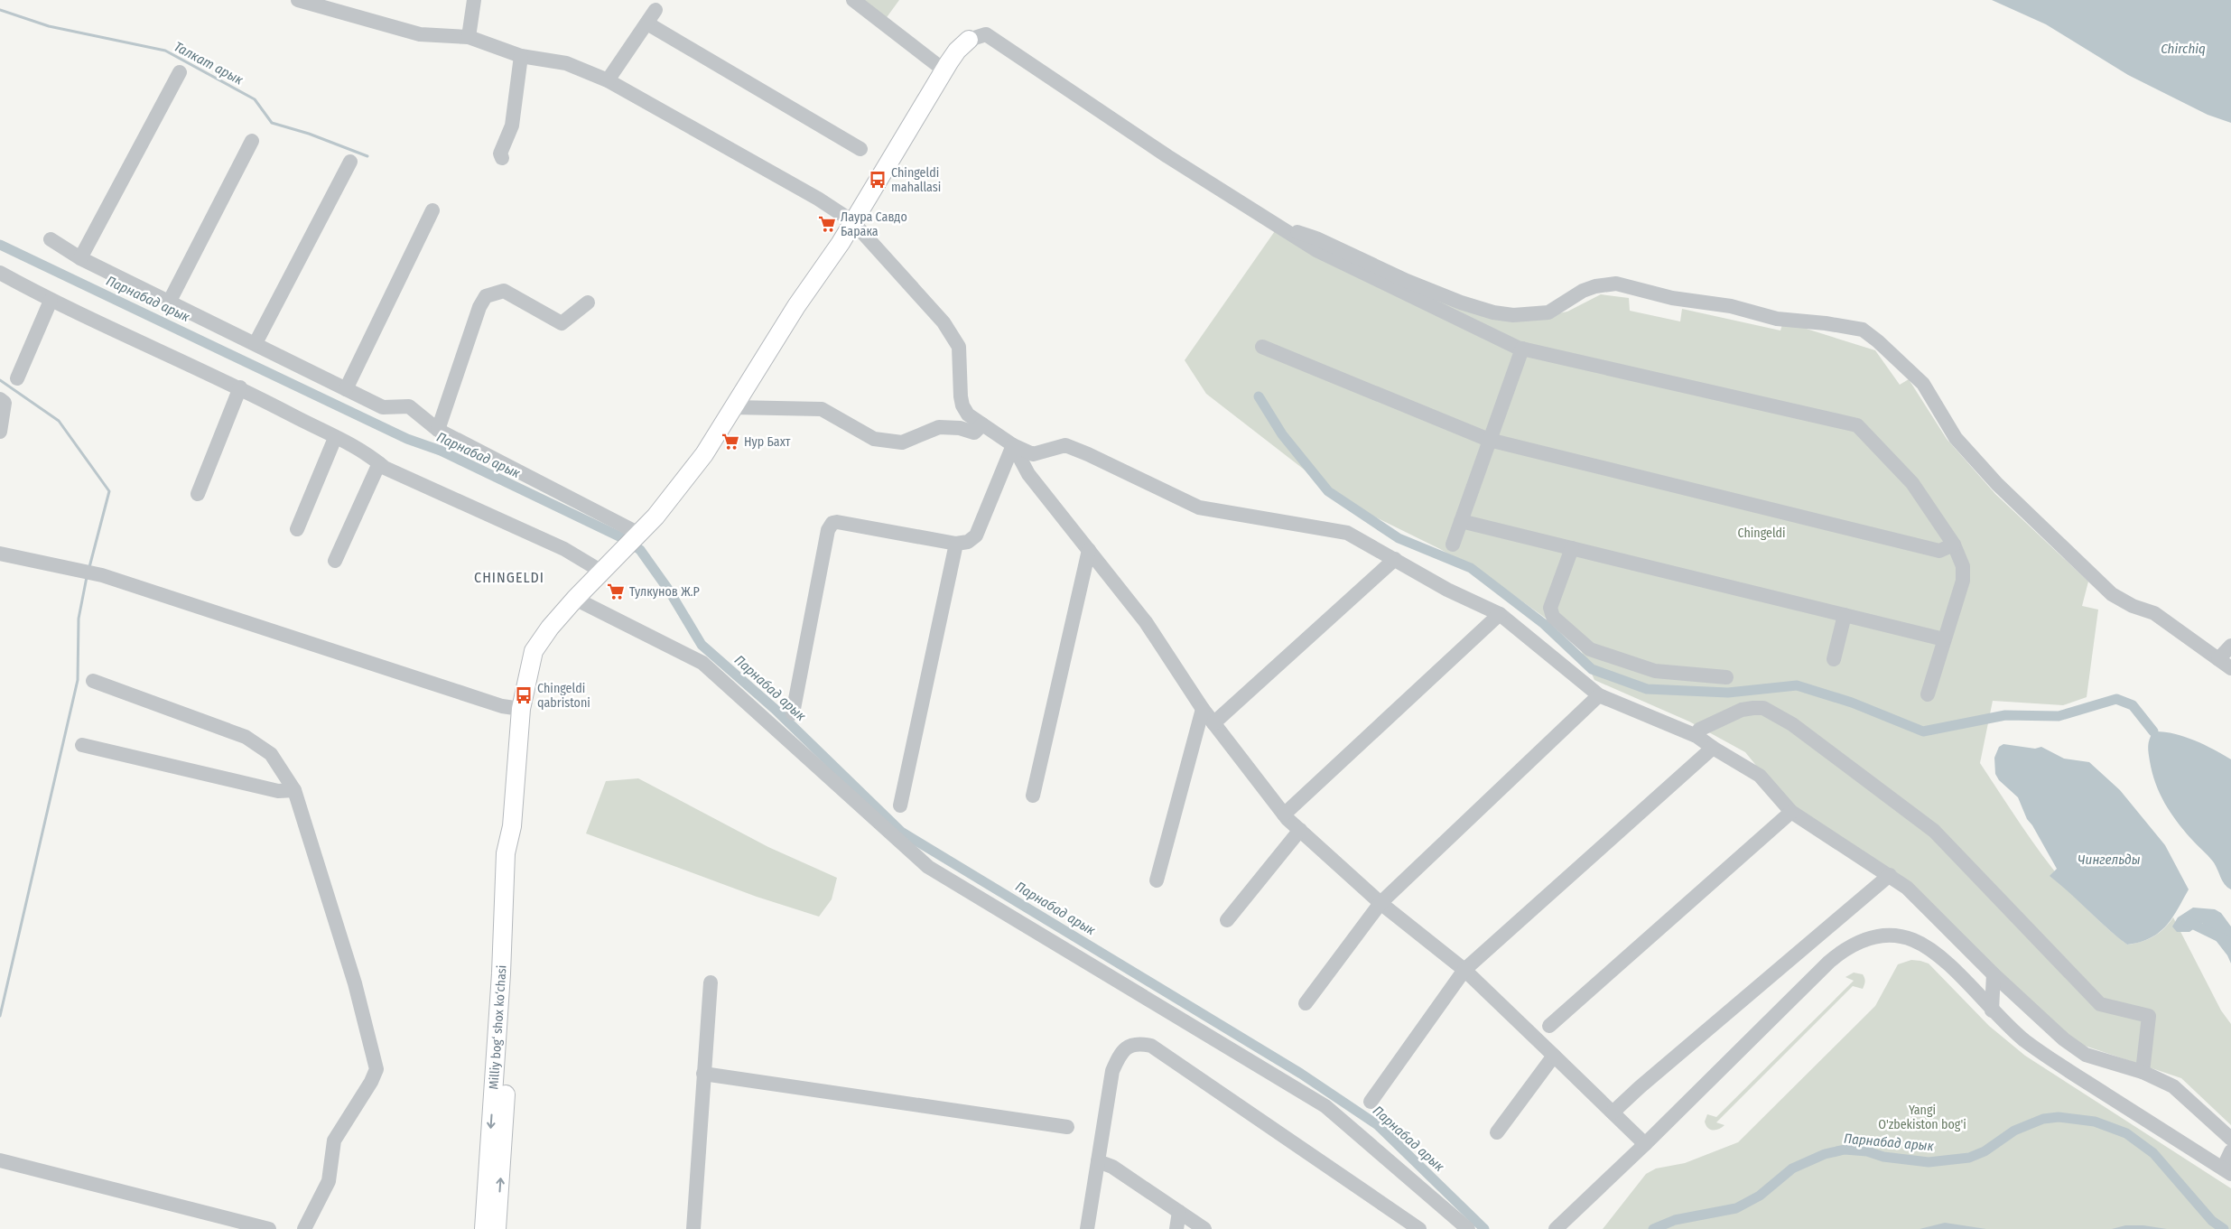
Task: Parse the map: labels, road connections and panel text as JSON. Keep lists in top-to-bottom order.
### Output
{
  "streets": {
    "main road": ["Milliy bog‘ shox ko‘chasi"]
  },
  "districts": ["CHINGELDI"],
  "water": [
    "Chirchiq",
    "Талкат арык",
    "Парнабад арык",
    "Чингельды"
  ],
  "parks": ["Chingeldi", "Yangi O'zbekiston bog'i"],
  "places": {
    "bus stop": ["Chingeldi mahallasi", "Chingeldi qabristoni"],
    "supermarket": ["Лаура Савдо Барака", "Нур Бахт", "Тулкунов Ж.Р"]
  }
}
